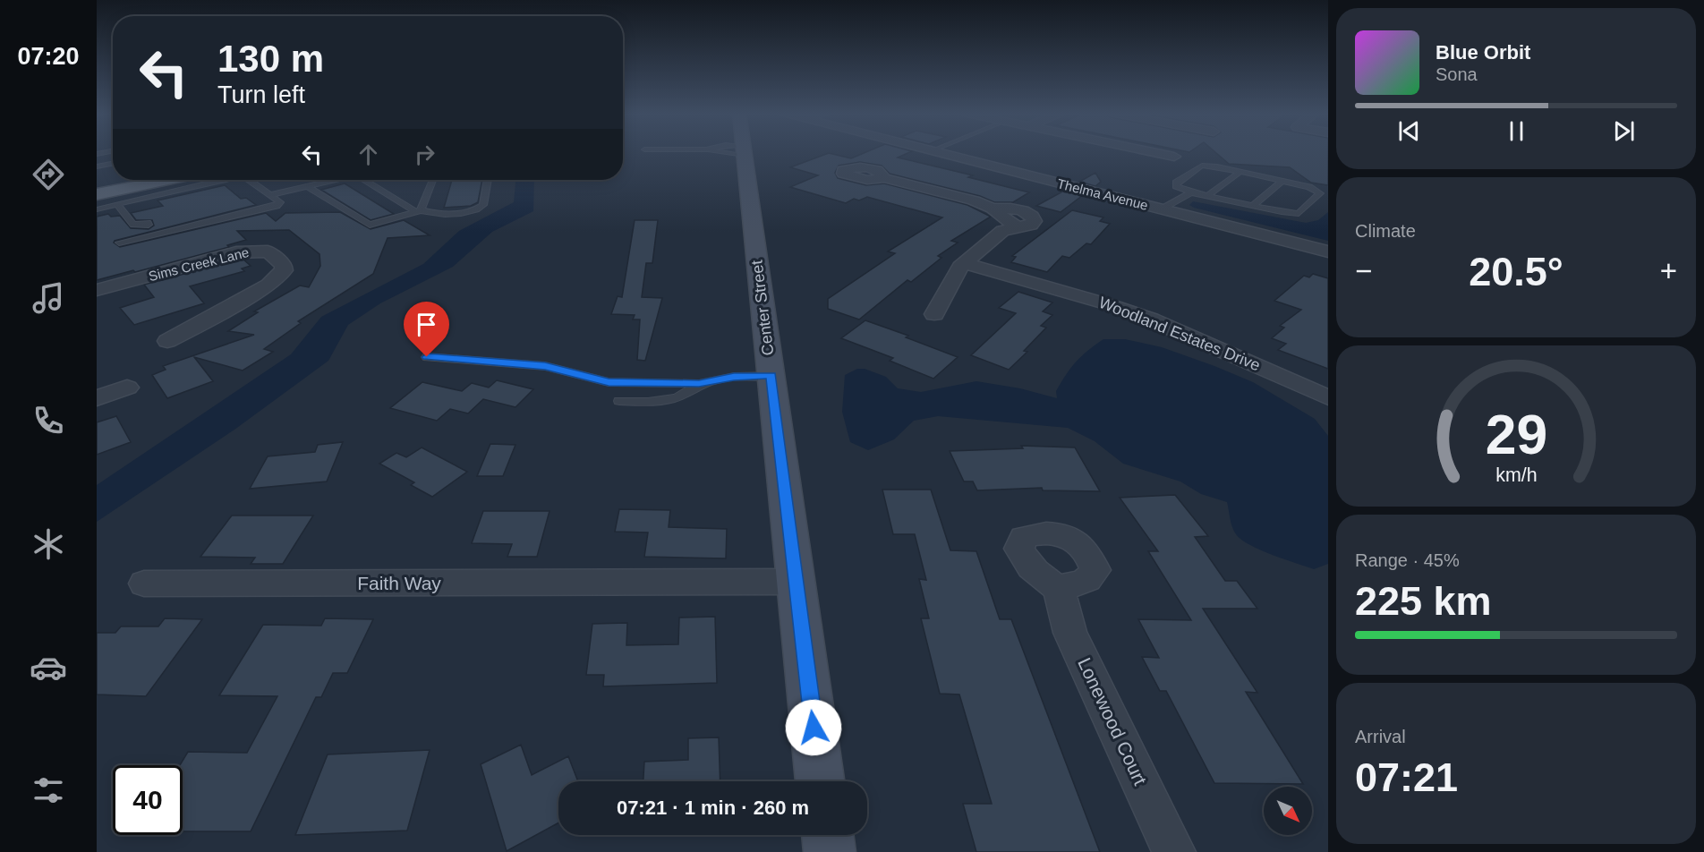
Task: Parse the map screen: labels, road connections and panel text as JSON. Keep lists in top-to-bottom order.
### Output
{
  "streets": {
    "street": [
      "Thelma Avenue",
      "Sims Creek Lane",
      "Center Street",
      "Woodland Estates Drive",
      "Faith Way",
      "Lonewood Court"
    ]
  },
  "crossings": [
    ["Center Street", "Faith Way"]
  ],
  "north": "bottom right",
  "page": {
    "tabs": "07:20",
    "turn": ["130 m", "Turn left"],
    "song": ["Blue Orbit", "Sona"],
    "tile": [
      "Climate",
      ["Range · 45%", "225 km"],
      ["Arrival", "07:21"]
    ],
    "heat": ["−", "20.5°", "+"],
    "limit": "40",
    "trip": "07:21 · 1 min · 260 m",
    "gauge": ["29", "km/h"]
  }
}
